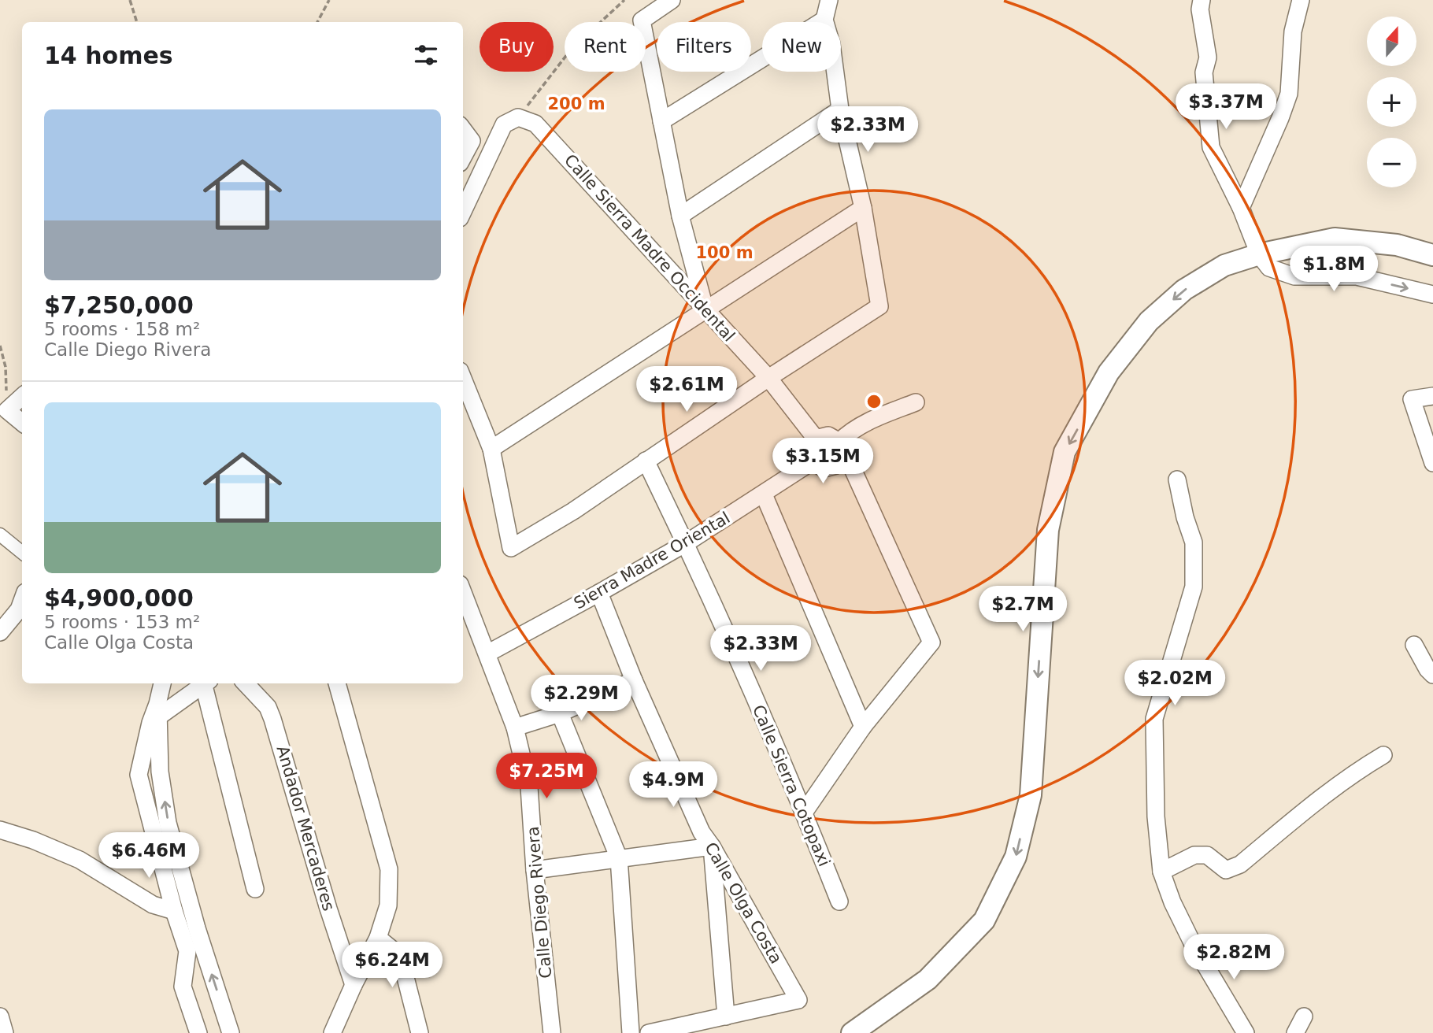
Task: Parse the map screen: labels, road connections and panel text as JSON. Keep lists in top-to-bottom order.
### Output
{
  "streets": {
    "street": [
      "Calle Sierra Madre Occidental",
      "Sierra Madre Oriental",
      "Calle Sierra Cotopaxi",
      "Andador Mercaderes",
      "Calle Diego Rivera",
      "Calle Olga Costa"
    ]
  },
  "crossings": [
    ["Calle Sierra Madre Occidental", "Sierra Madre Oriental"],
    ["Sierra Madre Oriental", "Calle Sierra Cotopaxi"],
    ["Sierra Madre Oriental", "Calle Diego Rivera"],
    ["Sierra Madre Oriental", "Calle Olga Costa"]
  ],
  "north": "top",
  "page": {
    "map_buttons": ["+", "−"],
    "chip": [
      "Buy",
      "Rent",
      "Filters",
      "New"
    ],
    "heading": "14 homes",
    "price": [
      "$3.37M",
      "$2.33M",
      "$1.8M",
      "$2.61M",
      "$3.15M",
      "$2.7M",
      "$2.33M",
      "$2.02M",
      "$2.29M",
      "$7.25M",
      "$4.9M",
      "$6.46M",
      "$2.82M",
      "$6.24M"
    ],
    "list": [
      {
        "name": "$7,250,000",
        "note": "5 rooms · 158 m² · Calle Diego Rivera"
      },
      {
        "name": "$4,900,000",
        "note": "5 rooms · 153 m² · Calle Olga Costa"
      }
    ]
  },
  "rings": ["200 m", "100 m"]
}
